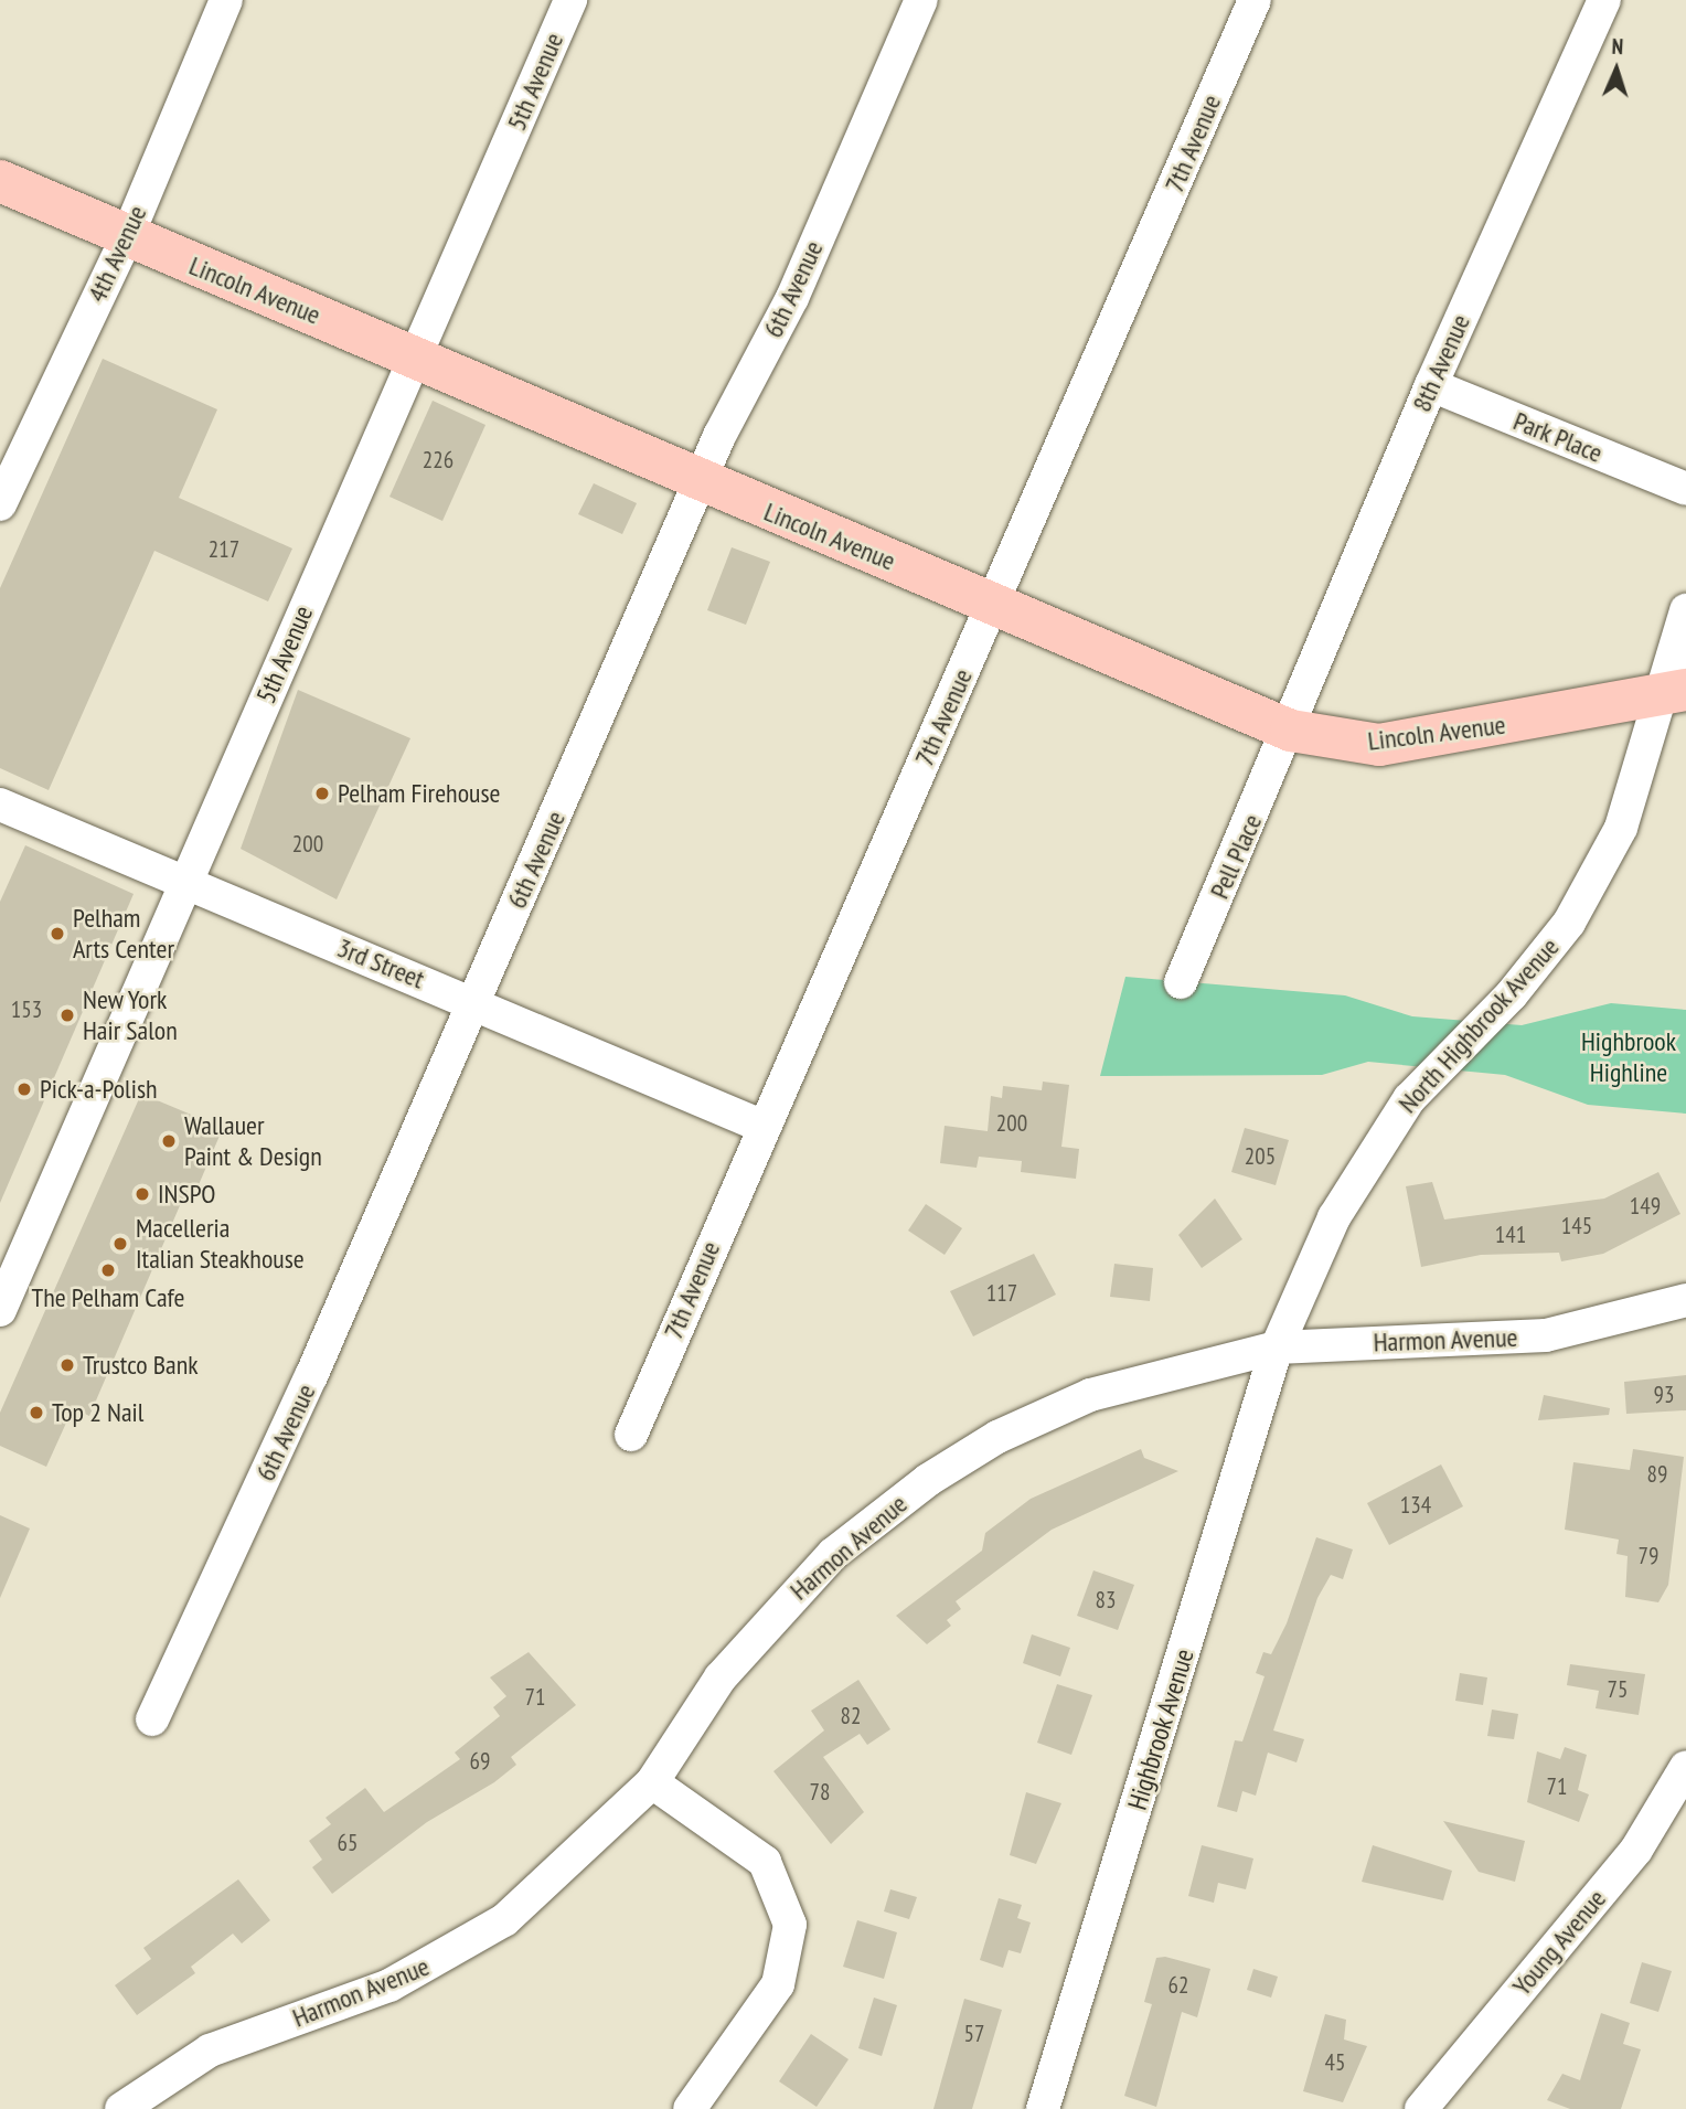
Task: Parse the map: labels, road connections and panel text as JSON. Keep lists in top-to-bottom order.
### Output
{
  "streets": {
    "main road": ["Lincoln Avenue"],
    "street": [
      "5th Avenue",
      "7th Avenue",
      "4th Avenue",
      "6th Avenue",
      "8th Avenue",
      "Park Place",
      "Pell Place",
      "3rd Street",
      "North Highbrook Avenue",
      "Harmon Avenue",
      "Highbrook Avenue",
      "Young Avenue"
    ]
  },
  "crossings": [
    ["5th Avenue", "Lincoln Avenue"],
    ["5th Avenue", "3rd Street"],
    ["7th Avenue", "Lincoln Avenue"],
    ["7th Avenue", "3rd Street"],
    ["4th Avenue", "Lincoln Avenue"],
    ["6th Avenue", "Lincoln Avenue"],
    ["6th Avenue", "3rd Street"],
    ["Lincoln Avenue", "8th Avenue"],
    ["Lincoln Avenue", "Pell Place"],
    ["Lincoln Avenue", "North Highbrook Avenue"],
    ["8th Avenue", "Park Place"],
    ["8th Avenue", "Pell Place"],
    ["North Highbrook Avenue", "Harmon Avenue"],
    ["North Highbrook Avenue", "Highbrook Avenue"],
    ["Harmon Avenue", "Highbrook Avenue"]
  ],
  "parks": ["Highbrook Highline"],
  "places": [
    "Pelham Firehouse",
    "Pelham Arts Center",
    "New York Hair Salon",
    "Pick-a-Polish",
    "Wallauer Paint & Design",
    "INSPO",
    "Macelleria Italian Steakhouse",
    "The Pelham Cafe",
    "Trustco Bank",
    "Top 2 Nail"
  ],
  "house_numbers": [
    "226",
    "217",
    "200",
    "153",
    "200",
    "205",
    "149",
    "145",
    "141",
    "117",
    "93",
    "89",
    "134",
    "79",
    "83",
    "75",
    "71",
    "82",
    "69",
    "71",
    "78",
    "65",
    "62",
    "57",
    "45"
  ],
  "north": "top"
}
